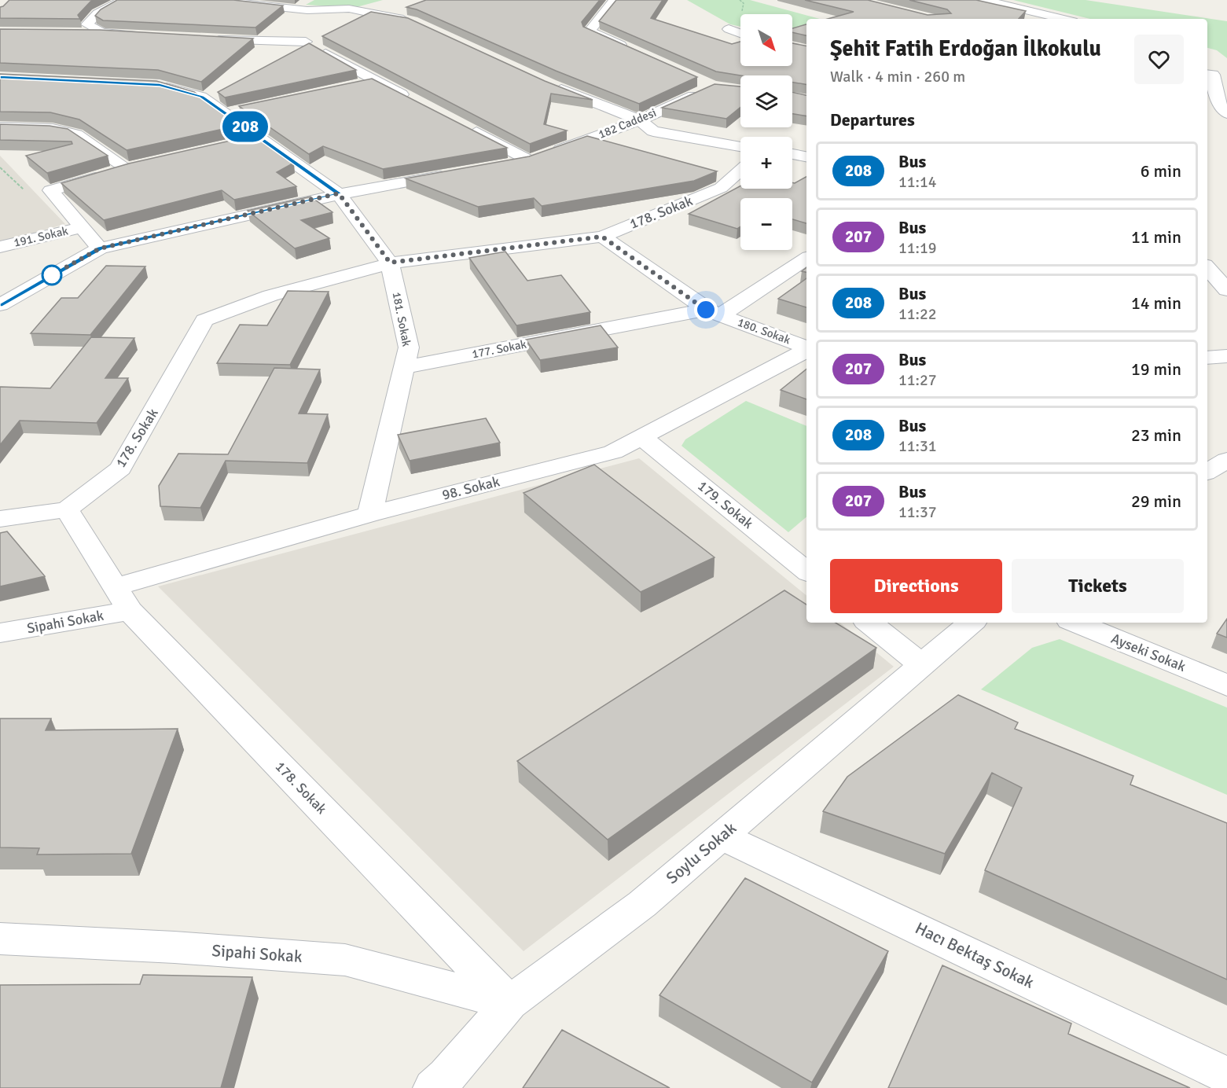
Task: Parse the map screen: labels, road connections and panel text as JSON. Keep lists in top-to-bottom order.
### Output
{
  "streets": {
    "street": [
      "182 Caddesi",
      "178. Sokak",
      "191. Sokak",
      "181. Sokak",
      "180. Sokak",
      "177. Sokak",
      "98. Sokak",
      "179. Sokak",
      "Sipahi Sokak",
      "Ayseki Sokak",
      "Soylu Sokak",
      "Hacı Bektaş Sokak"
    ]
  },
  "crossings": [
    ["178. Sokak", "181. Sokak"],
    ["178. Sokak", "180. Sokak"],
    ["178. Sokak", "98. Sokak"],
    ["178. Sokak", "Sipahi Sokak"],
    ["178. Sokak", "Soylu Sokak"],
    ["181. Sokak", "177. Sokak"],
    ["181. Sokak", "98. Sokak"],
    ["180. Sokak", "177. Sokak"],
    ["98. Sokak", "179. Sokak"],
    ["98. Sokak", "Sipahi Sokak"],
    ["Sipahi Sokak", "Soylu Sokak"],
    ["Soylu Sokak", "Hacı Bektaş Sokak"]
  ],
  "lines": ["bus line 208"],
  "north": "bottom right",
  "page": {
    "on_map": "208",
    "map_buttons": ["+", "−"],
    "heading": [
      ["Şehit Fatih Erdoğan İlkokulu", "Walk · 4 min · 260 m"],
      "Departures"
    ],
    "list": [
      {
        "mark": "208",
        "name": "Bus",
        "note": "11:14",
        "value": "6 min"
      },
      {
        "mark": "207",
        "name": "Bus",
        "note": "11:19",
        "value": "11 min"
      },
      {
        "mark": "208",
        "name": "Bus",
        "note": "11:22",
        "value": "14 min"
      },
      {
        "mark": "207",
        "name": "Bus",
        "note": "11:27",
        "value": "19 min"
      },
      {
        "mark": "208",
        "name": "Bus",
        "note": "11:31",
        "value": "23 min"
      },
      {
        "mark": "207",
        "name": "Bus",
        "note": "11:37",
        "value": "29 min"
      }
    ],
    "buttons": ["Directions", "Tickets"]
  }
}
